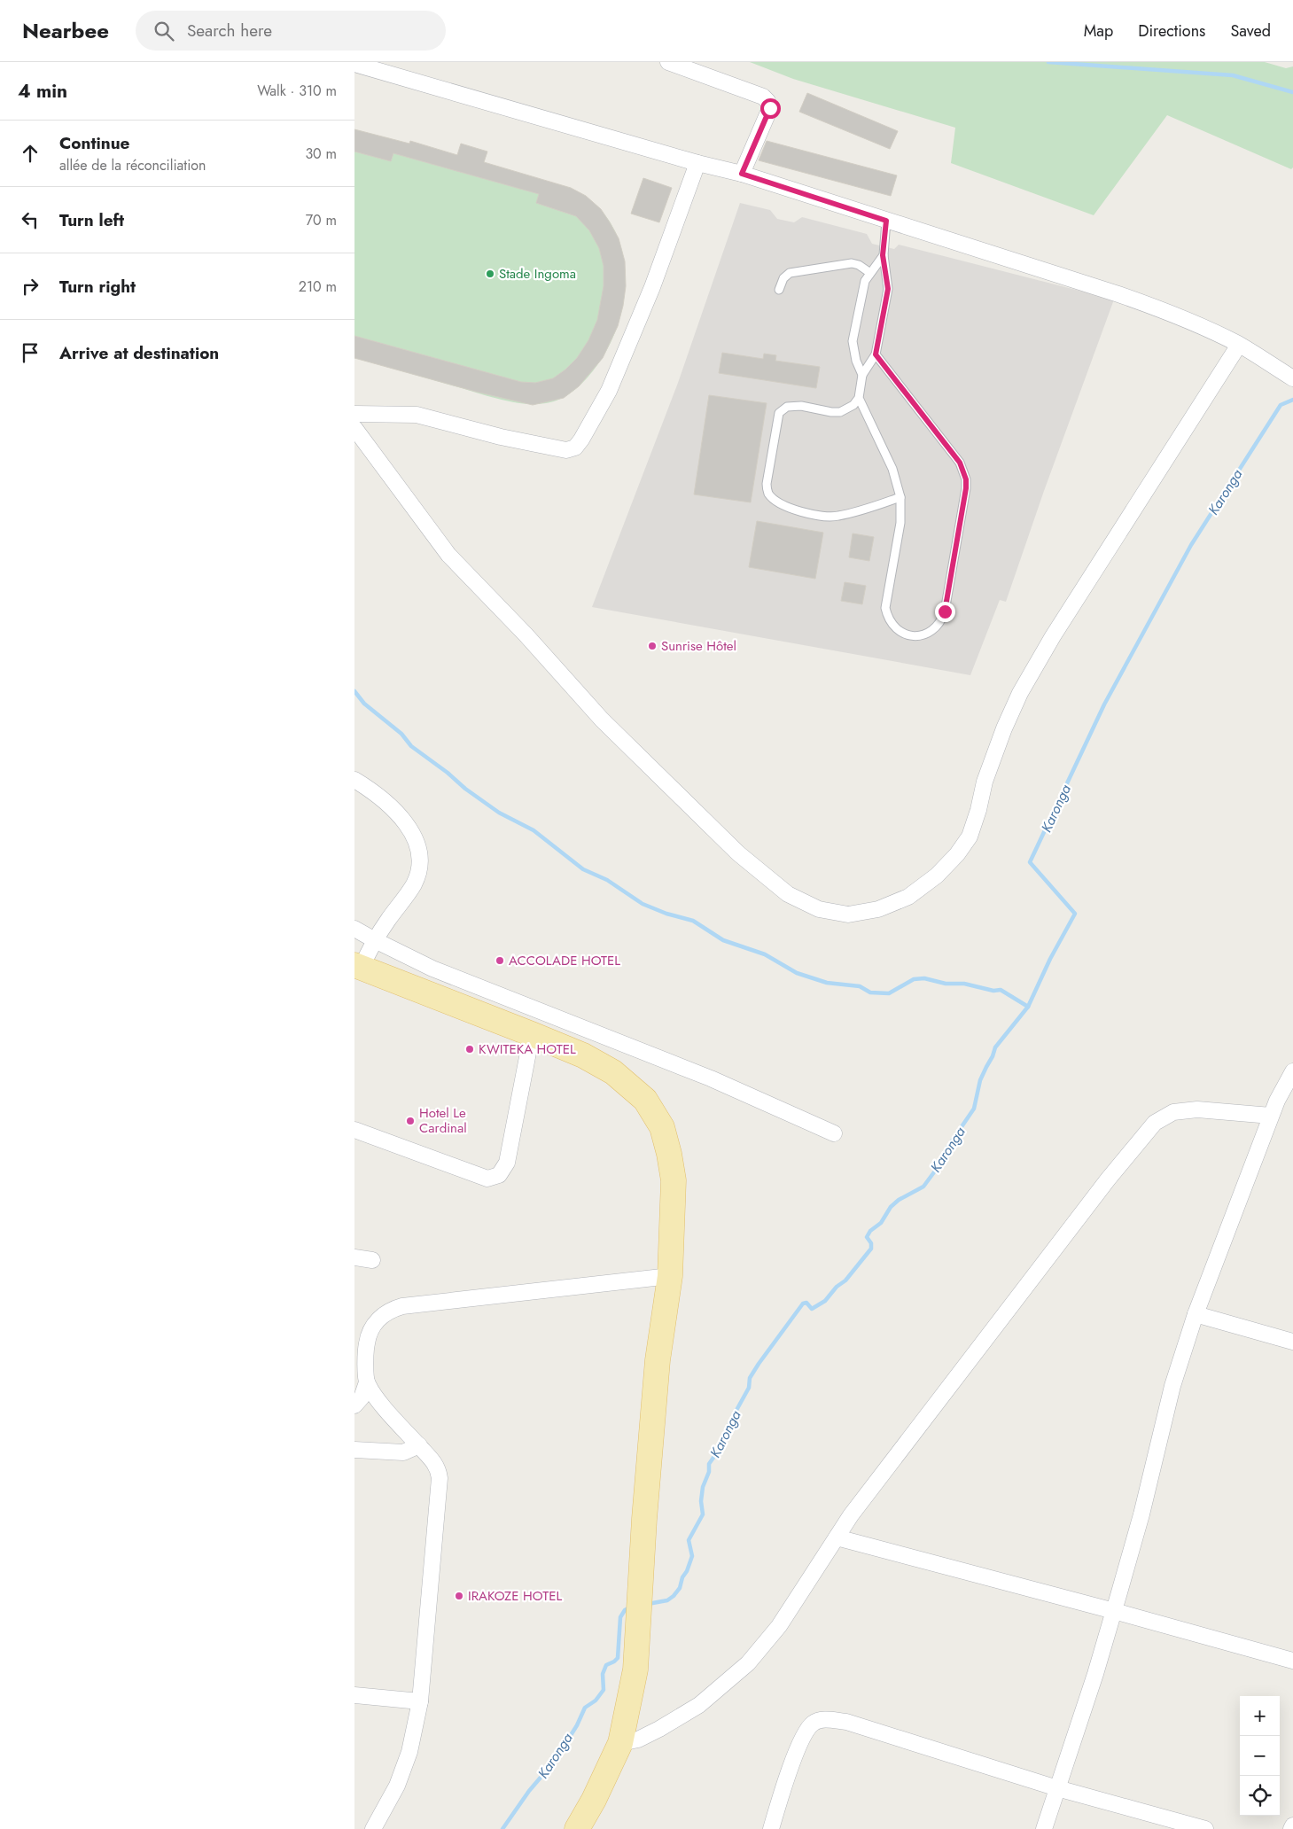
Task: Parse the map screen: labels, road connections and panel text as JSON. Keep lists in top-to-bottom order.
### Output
{
  "water": ["Karonga"],
  "places": [
    "Stade Ingoma",
    "Sunrise Hôtel",
    "ACCOLADE HOTEL",
    "KWITEKA HOTEL",
    "Hotel Le Cardinal",
    "IRAKOZE HOTEL"
  ],
  "page": {
    "header": "Nearbee",
    "search": "Search here",
    "nav": ["Map", "Directions", "Saved"],
    "heading": ["4 min", "Walk · 310 m"],
    "list": [
      ["Continue", "allée de la réconciliation", "30 m"],
      ["Turn left", "70 m"],
      ["Turn right", "210 m"],
      "Arrive at destination"
    ],
    "map_buttons": ["+", "−"]
  }
}
